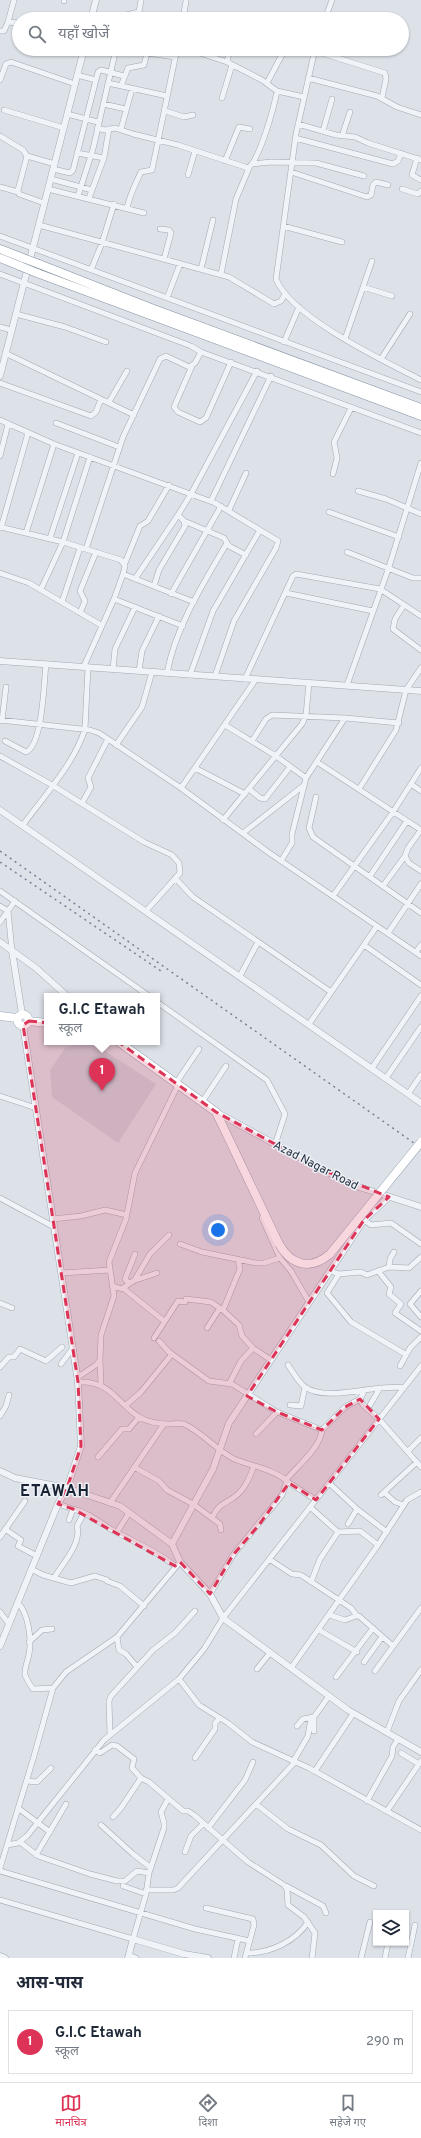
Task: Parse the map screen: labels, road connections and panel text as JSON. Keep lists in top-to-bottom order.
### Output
{
  "streets": {
    "street": ["Azad Nagar Road"]
  },
  "districts": ["ETAWAH"],
  "page": {
    "search": "यहाँ खोजें",
    "popup": ["G.I.C Etawah", "स्कूल"],
    "pins": "1",
    "heading": "आस-पास",
    "list": [
      {
        "mark": "1",
        "name": "G.I.C Etawah",
        "note": "स्कूल",
        "value": "290 m"
      }
    ],
    "nav": ["मानचित्र", "दिशा", "सहेजे गए"]
  }
}
